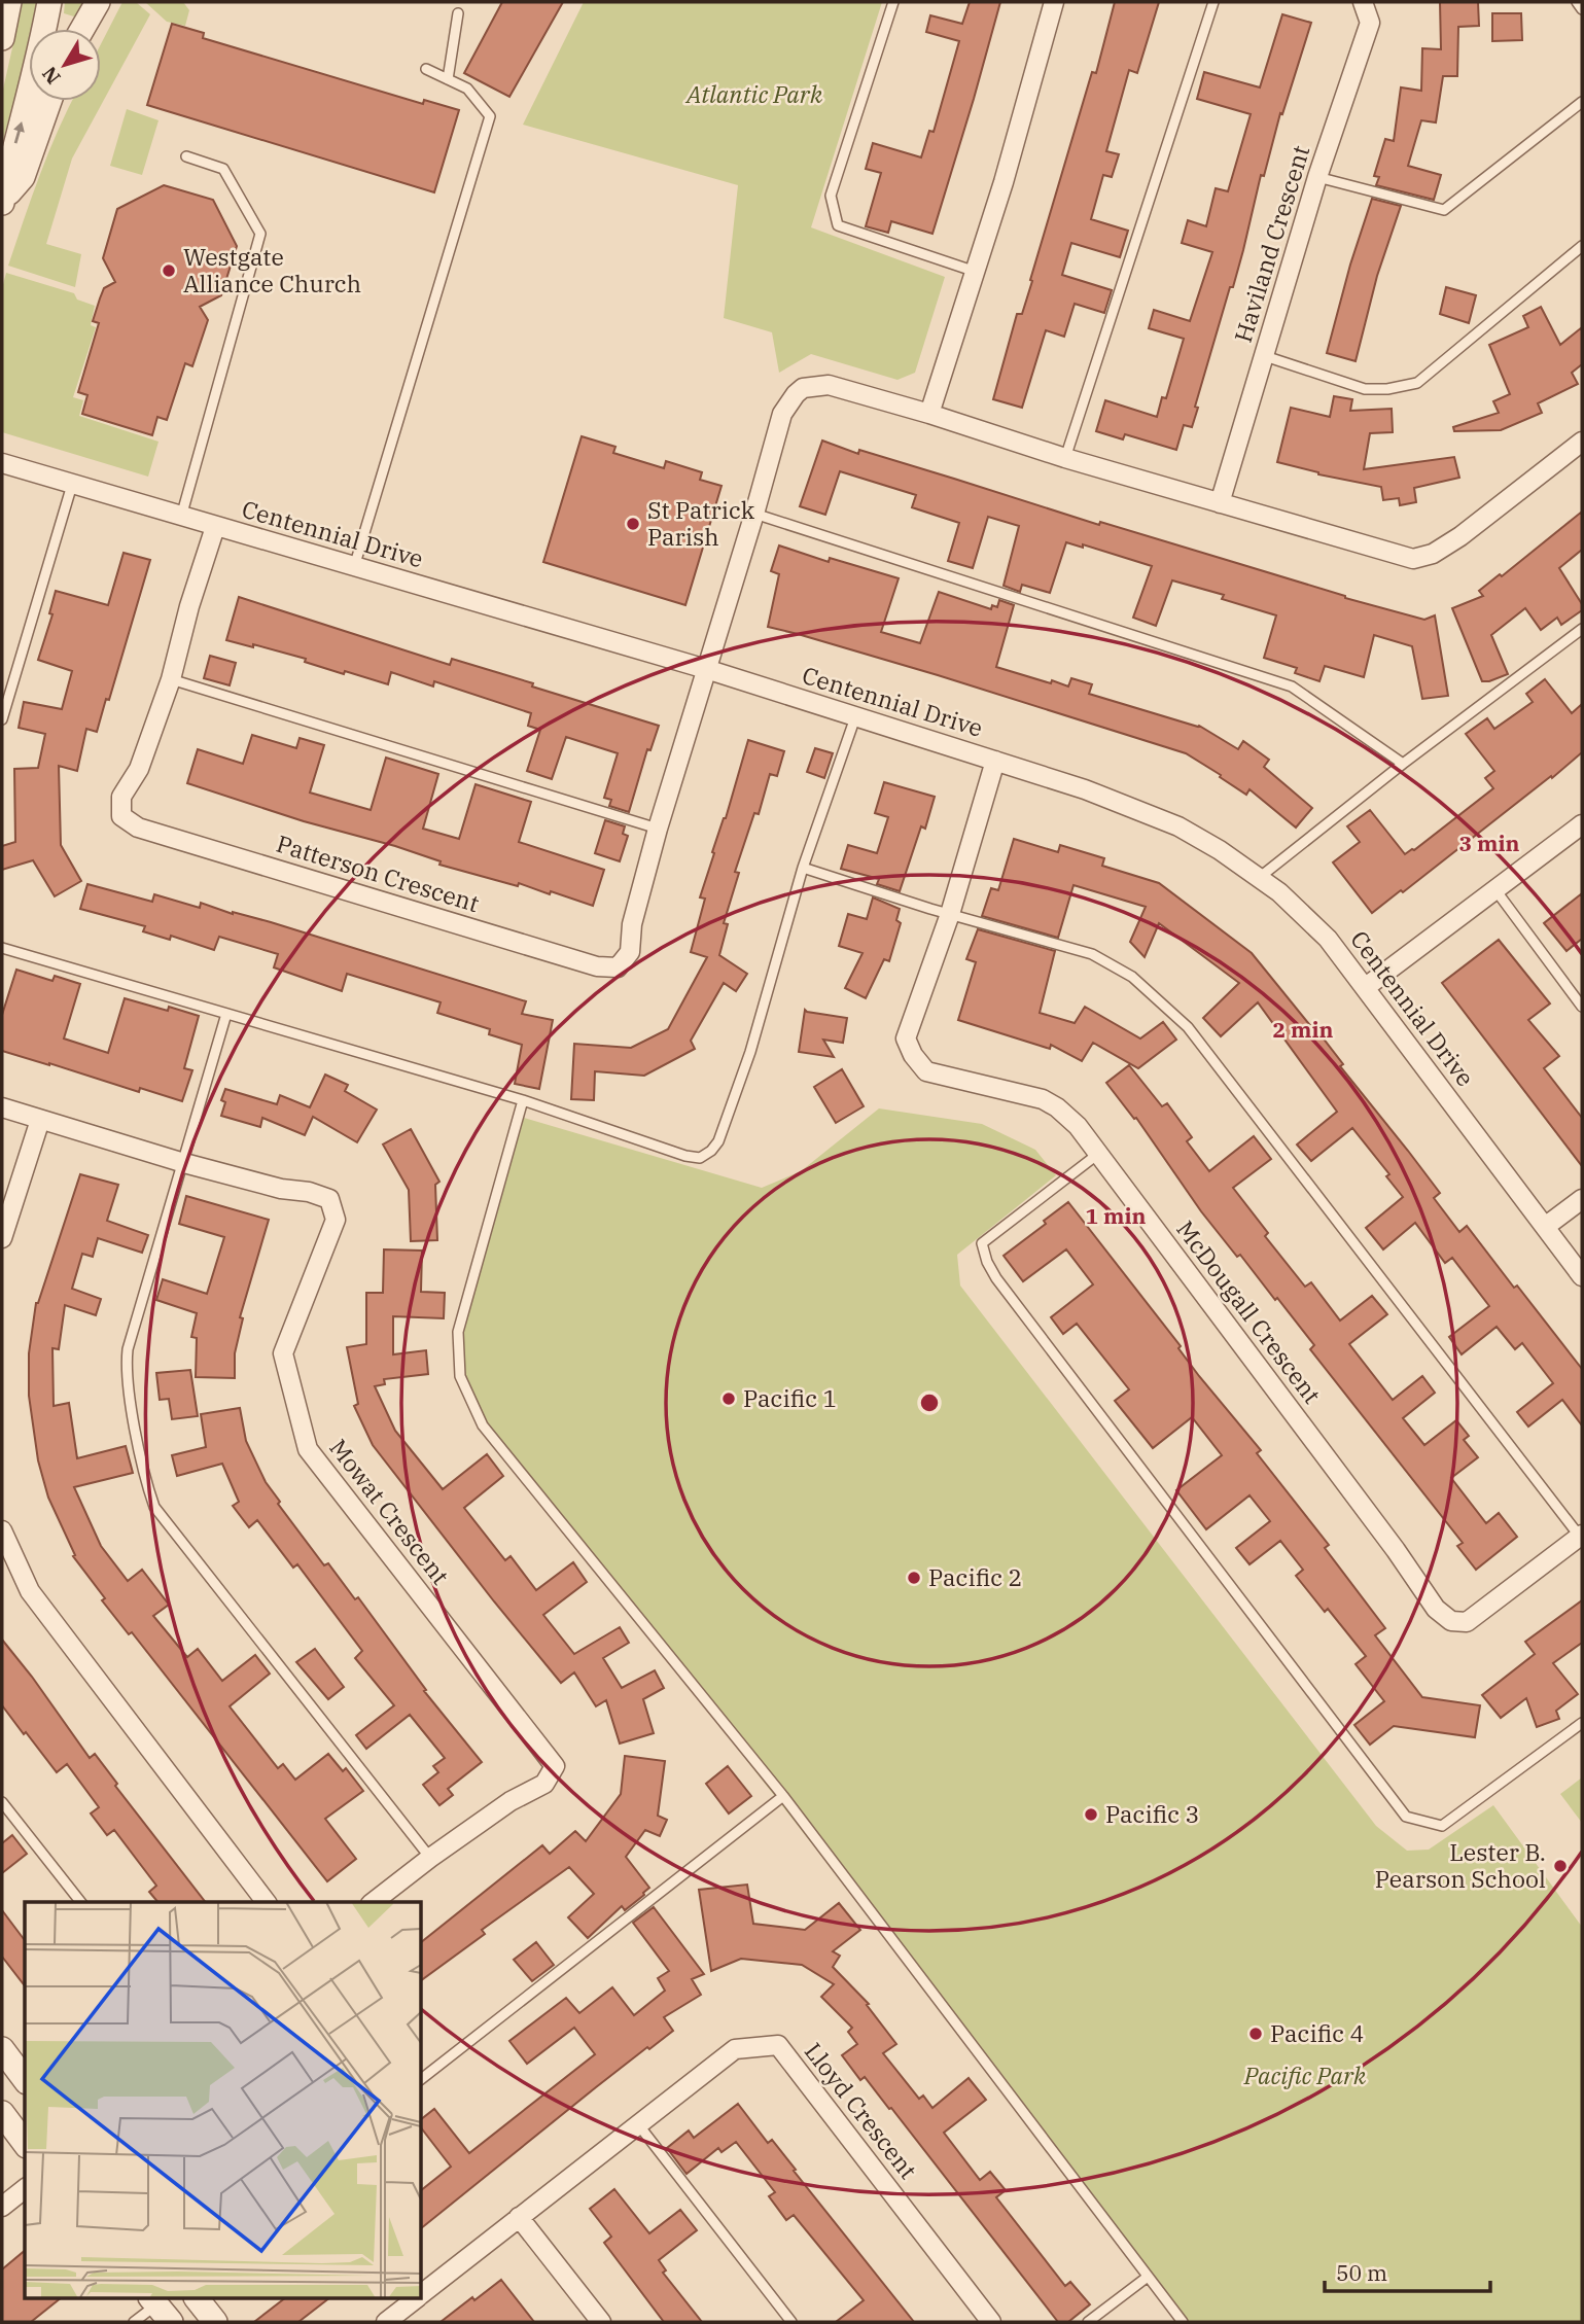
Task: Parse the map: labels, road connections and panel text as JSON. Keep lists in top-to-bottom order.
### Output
{
  "streets": {
    "street": [
      "Haviland Crescent",
      "Centennial Drive",
      "Patterson Crescent",
      "McDougall Crescent",
      "Mowat Crescent",
      "Lloyd Crescent"
    ]
  },
  "crossings": [
    ["Centennial Drive", "Patterson Crescent"],
    ["Centennial Drive", "McDougall Crescent"]
  ],
  "parks": ["Atlantic Park", "Pacific Park"],
  "places": [
    "Westgate Alliance Church",
    "St Patrick Parish",
    "Pacific 1",
    "Pacific 2",
    "Pacific 3",
    "Lester B. Pearson School",
    "Pacific 4"
  ],
  "scale_bar": "50 m",
  "north": "bottom left",
  "rings": ["3 min", "2 min", "1 min"]
}
